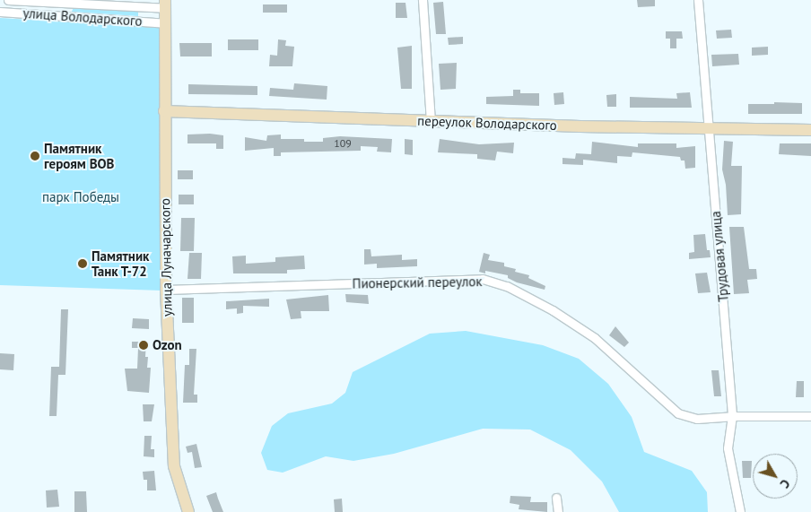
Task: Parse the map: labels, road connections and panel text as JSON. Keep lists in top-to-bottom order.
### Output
{
  "streets": {
    "street": [
      "улица Володарского",
      "переулок Володарского",
      "Трудовая улица",
      "улица Луначарского",
      "Пионерский переулок"
    ]
  },
  "crossings": [
    ["улица Володарского", "улица Луначарского"],
    ["переулок Володарского", "Трудовая улица"],
    ["переулок Володарского", "улица Луначарского"],
    ["Трудовая улица", "Пионерский переулок"],
    ["улица Луначарского", "Пионерский переулок"]
  ],
  "parks": ["парк Победы"],
  "places": ["Памятник героям ВОВ", "Памятник Танк Т-72", "Ozon"],
  "house_numbers": ["109"],
  "north": "bottom right"
}
